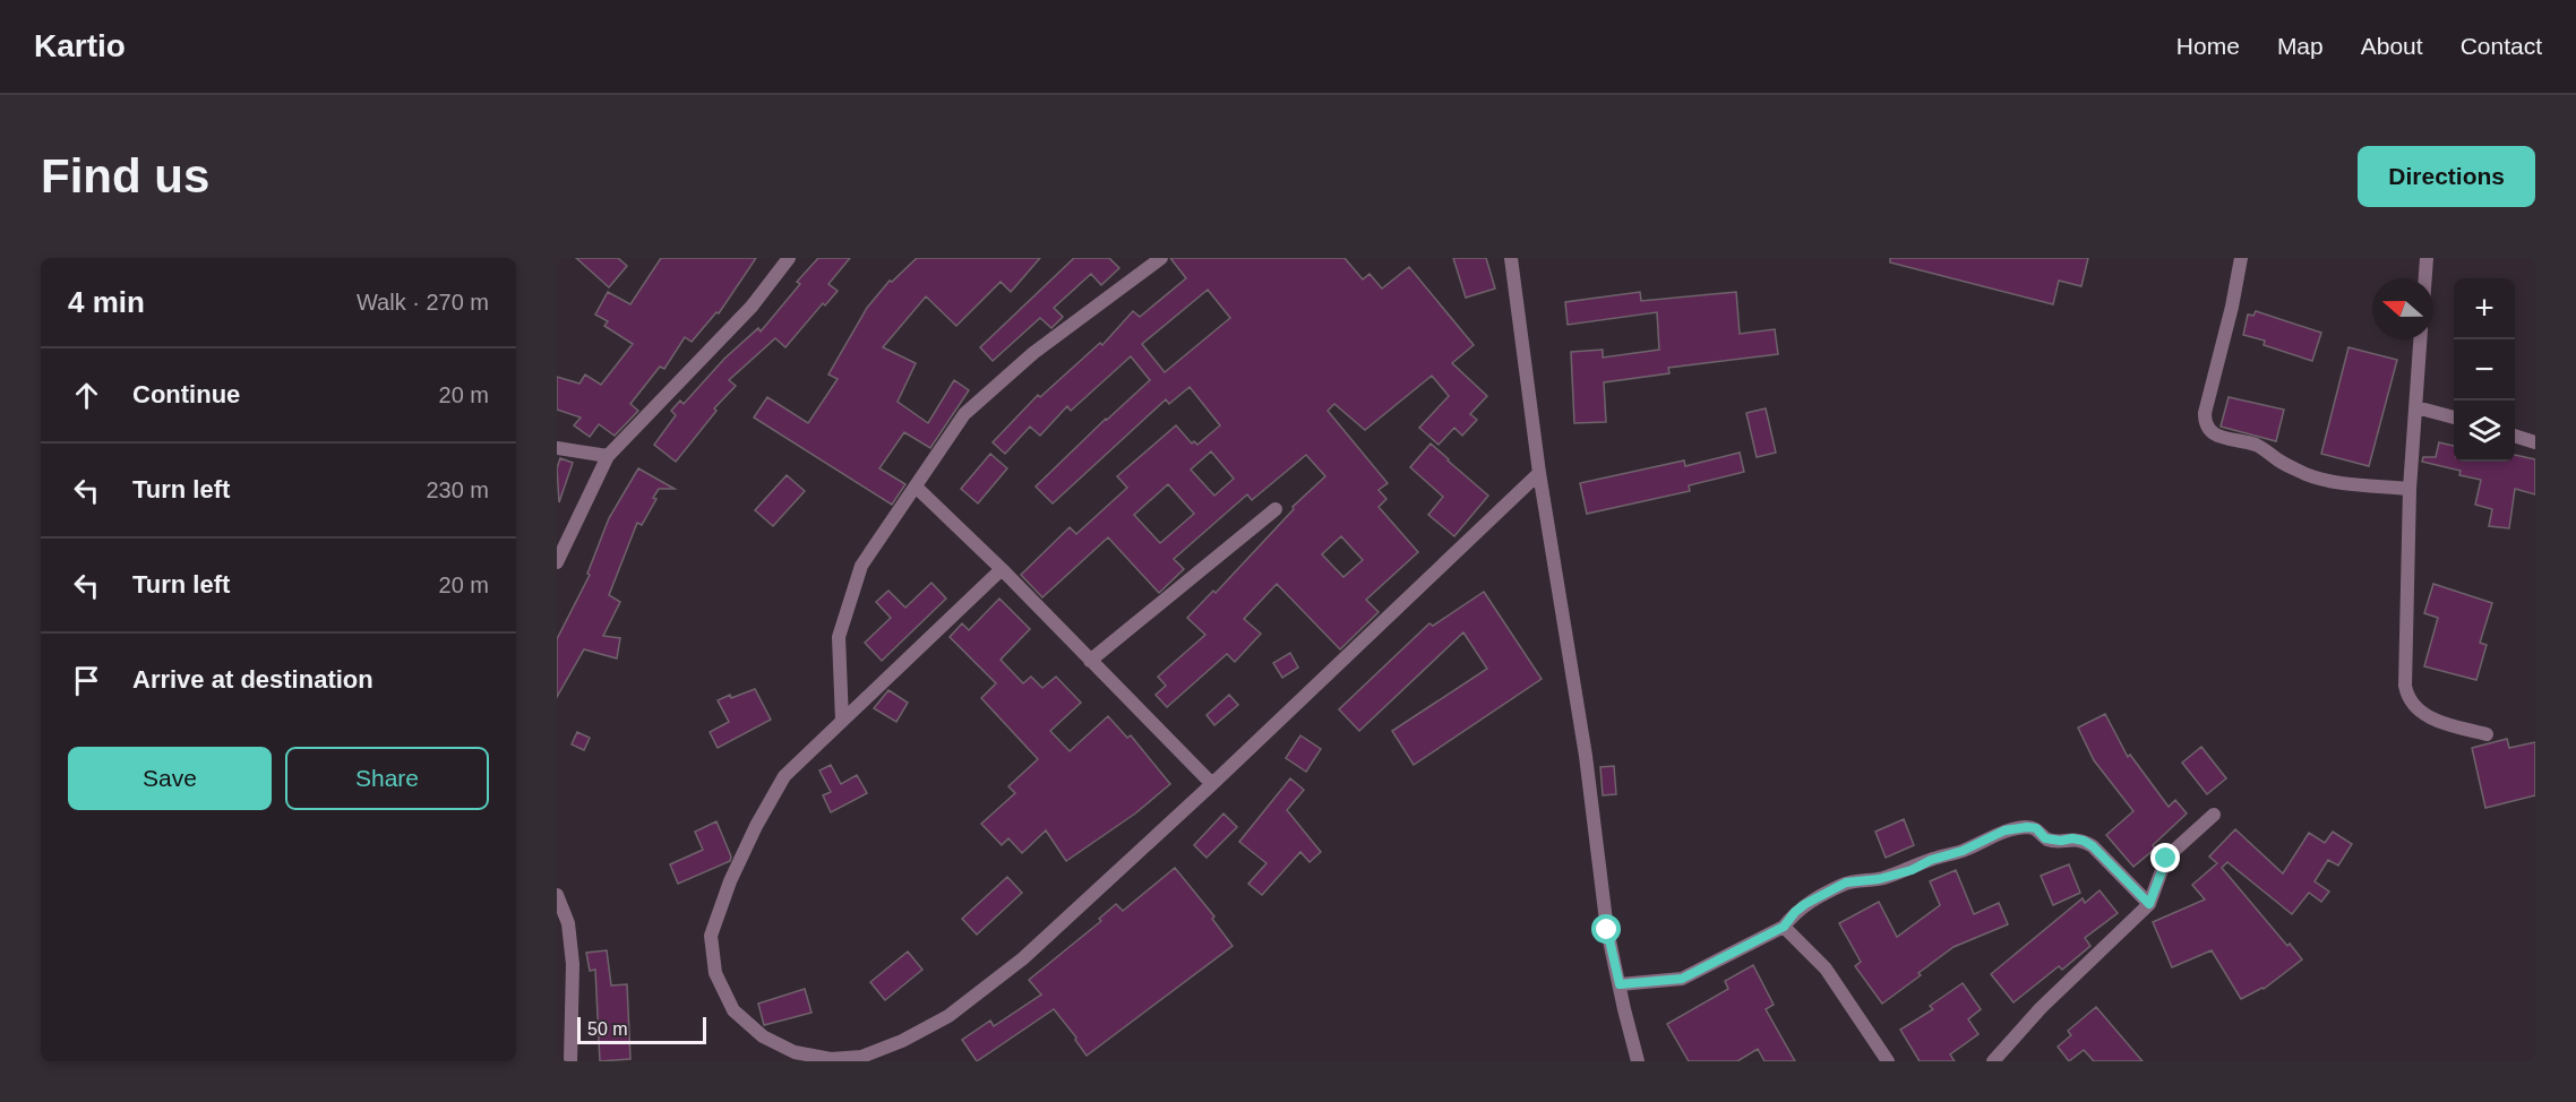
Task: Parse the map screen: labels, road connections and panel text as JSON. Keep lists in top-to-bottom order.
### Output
{
  "scale_bar": "50 m",
  "north": "left",
  "page": {
    "header": "Kartio",
    "nav": [
      "Home",
      "Map",
      "About",
      "Contact"
    ],
    "buttons": [
      "Directions",
      ["Save", "Share"]
    ],
    "title": "Find us",
    "heading": ["4 min", "Walk · 270 m"],
    "map_buttons": ["+", "−"],
    "list": [
      ["Continue", "20 m"],
      ["Turn left", "230 m"],
      ["Turn left", "20 m"],
      "Arrive at destination"
    ],
    "scale": "50 m"
  }
}
